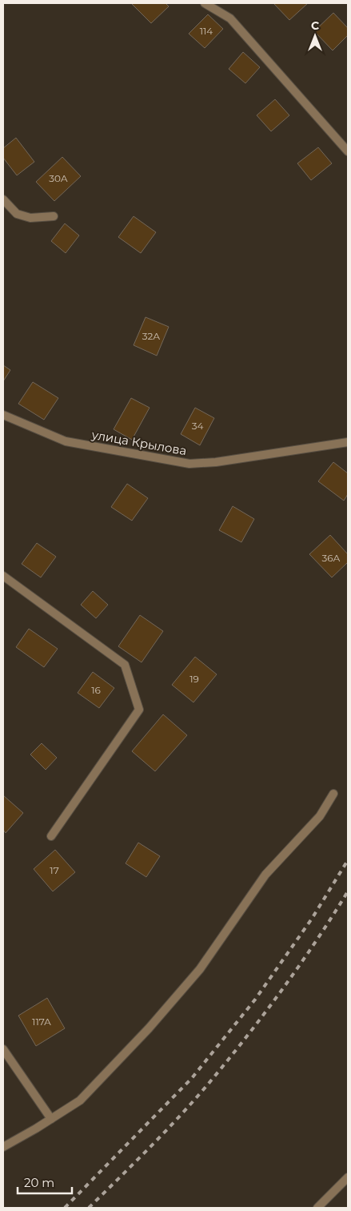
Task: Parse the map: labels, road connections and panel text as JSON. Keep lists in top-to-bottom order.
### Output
{
  "streets": {
    "street": ["улица Крылова"]
  },
  "house_numbers": [
    "114",
    "30А",
    "32А",
    "34",
    "36А",
    "19",
    "16",
    "17",
    "117А"
  ],
  "scale_bar": "20 m",
  "north": "top"
}
